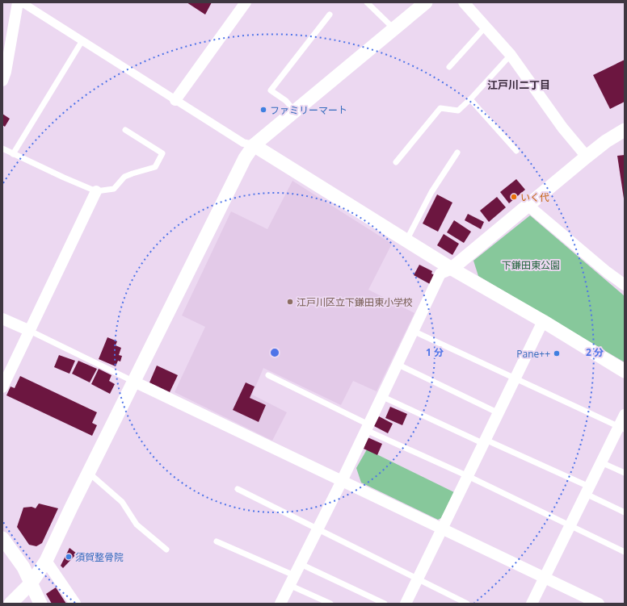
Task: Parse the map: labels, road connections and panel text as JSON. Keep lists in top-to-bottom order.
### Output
{
  "districts": ["江戸川二丁目"],
  "parks": ["下鎌田東公園"],
  "places": [
    "ファミリーマート",
    "いく代",
    "江戸川区立下鎌田東小学校",
    "Pane++",
    "須賀整骨院"
  ],
  "rings": ["1 分", "2 分"]
}
